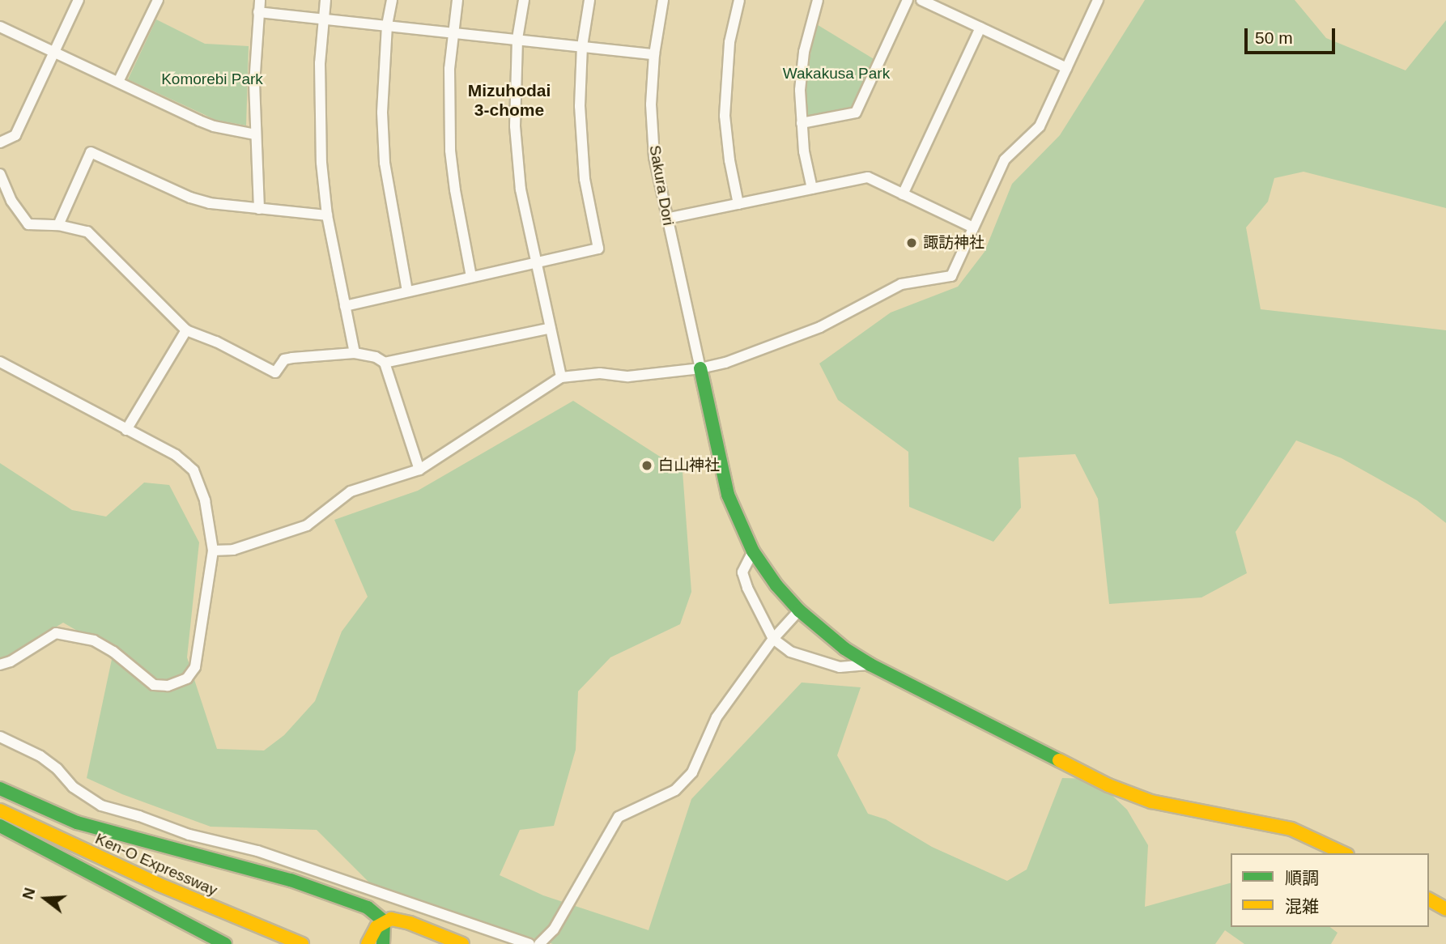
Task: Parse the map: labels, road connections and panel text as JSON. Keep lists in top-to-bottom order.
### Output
{
  "streets": {
    "main road": ["Ken-O Expressway"],
    "street": ["Sakura Dori"]
  },
  "districts": ["Mizuhodai 3-chome"],
  "parks": ["Wakakusa Park", "Komorebi Park"],
  "places": ["諏訪神社", "白山神社"],
  "legend": ["順調", "混雑"],
  "scale_bar": "50 m",
  "north": "left"
}
